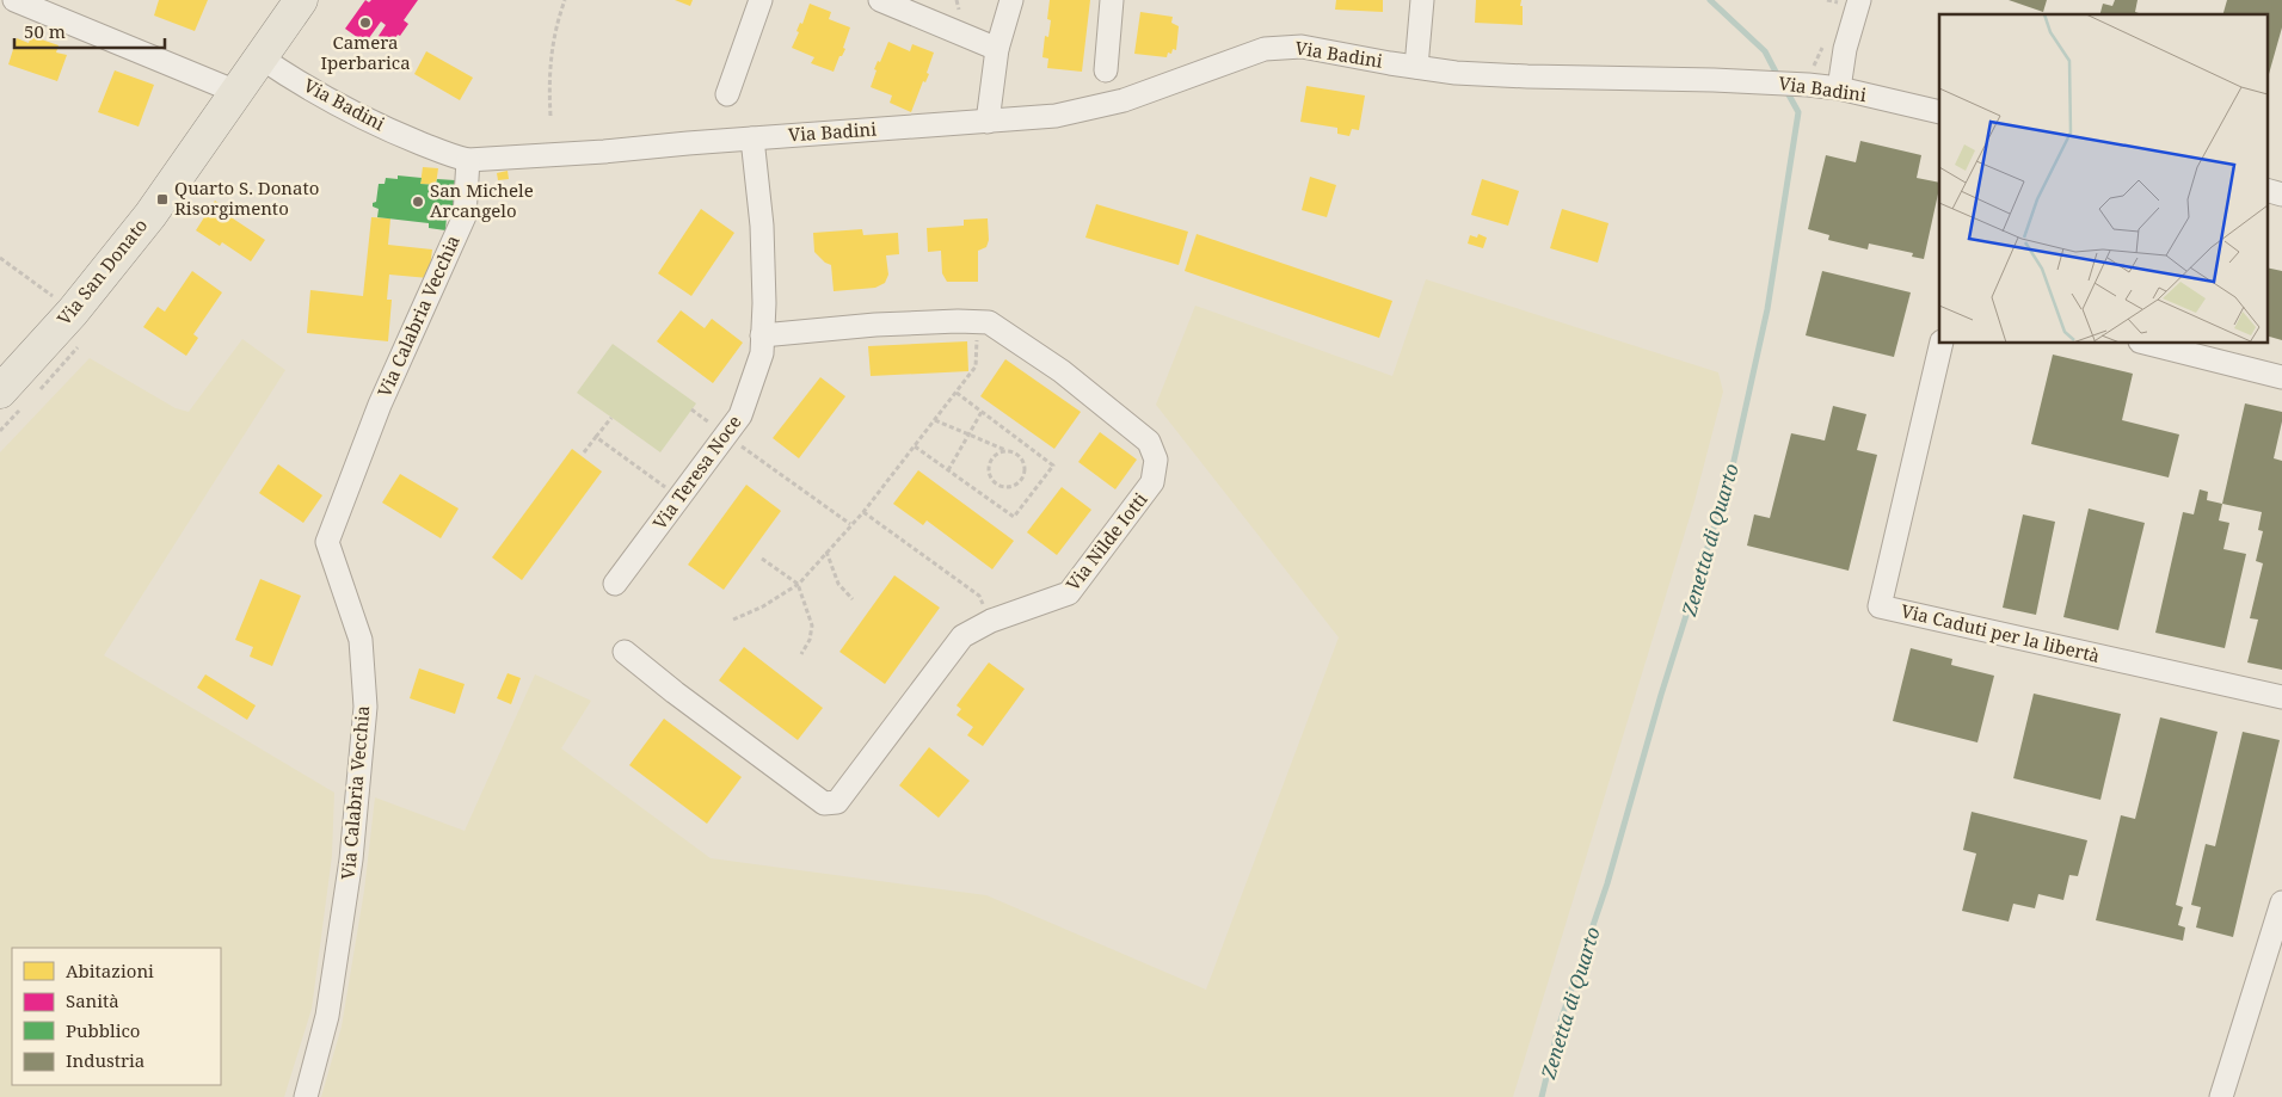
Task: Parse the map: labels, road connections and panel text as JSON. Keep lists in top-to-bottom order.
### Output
{
  "streets": {
    "main road": ["Via San Donato"],
    "street": [
      "Via Badini",
      "Via Calabria Vecchia",
      "Via Teresa Noce",
      "Via Nilde Iotti",
      "Via Caduti per la libertà"
    ]
  },
  "crossings": [
    ["Via Badini", "Via San Donato"],
    ["Via Badini", "Via Calabria Vecchia"],
    ["Via Badini", "Via Teresa Noce"],
    ["Via Teresa Noce", "Via Nilde Iotti"]
  ],
  "water": ["Zenetta di Quarto"],
  "places": {
    "other": ["Camera Iperbarica", "San Michele Arcangelo"],
    "transit": ["Quarto S. Donato Risorgimento"]
  },
  "legend": [
    "Abitazioni",
    "Sanità",
    "Pubblico",
    "Industria"
  ],
  "scale_bar": "50 m"
}
